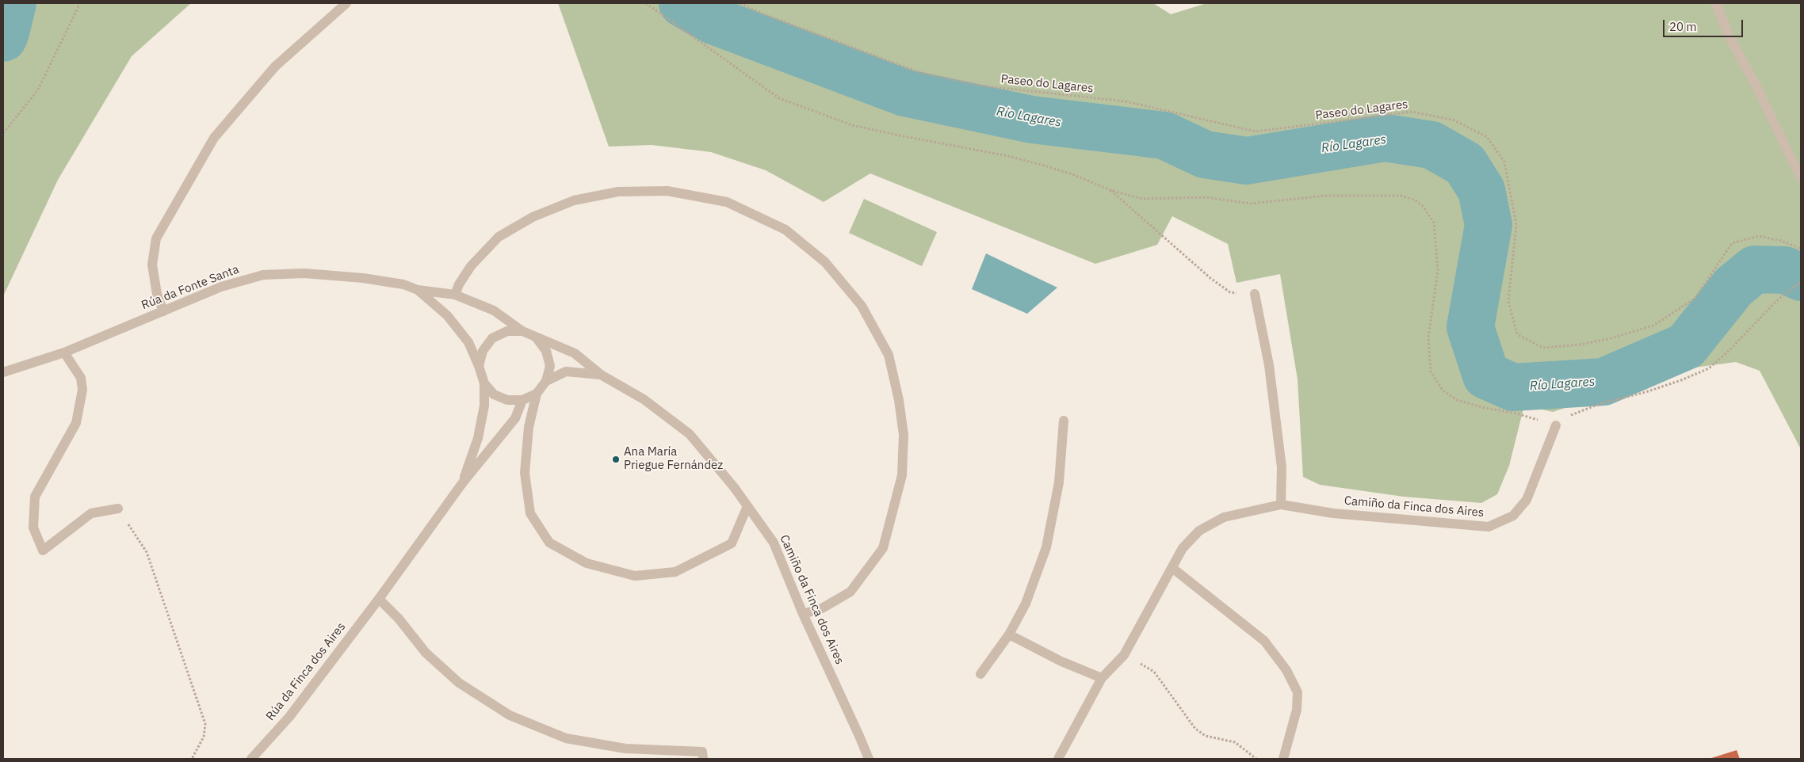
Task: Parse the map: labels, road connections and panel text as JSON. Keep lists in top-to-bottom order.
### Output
{
  "streets": {
    "street": ["Rúa da Fonte Santa", "Camiño da Finca dos Aires", "Rúa da Finca dos Aires"],
    "path": ["Paseo do Lagares"]
  },
  "crossings": [
    ["Camiño da Finca dos Aires", "Rúa da Finca dos Aires"]
  ],
  "water": ["Río Lagares"],
  "places": ["Ana María Priegue Fernández"],
  "scale_bar": "20 m"
}
